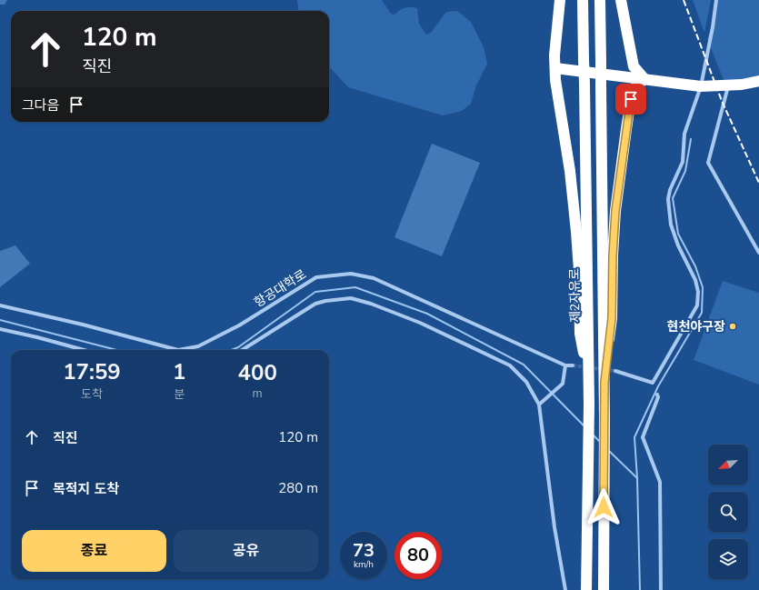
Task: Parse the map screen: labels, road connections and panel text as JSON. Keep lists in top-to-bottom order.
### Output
{
  "streets": {
    "highway": ["제2자유로"],
    "street": ["항공대학로"]
  },
  "places": ["현천야구장"],
  "north": "bottom left",
  "page": {
    "turn": ["120 m", "직진"],
    "then": "그다음",
    "eta": [
      "17:59",
      "도착",
      "1",
      "분",
      "400",
      "m"
    ],
    "list": [
      {
        "name": "직진",
        "value": "120 m"
      },
      {
        "name": "목적지 도착",
        "value": "280 m"
      }
    ],
    "buttons": ["종료", "공유"],
    "speed": "73 km/h",
    "limit": "80"
  }
}
